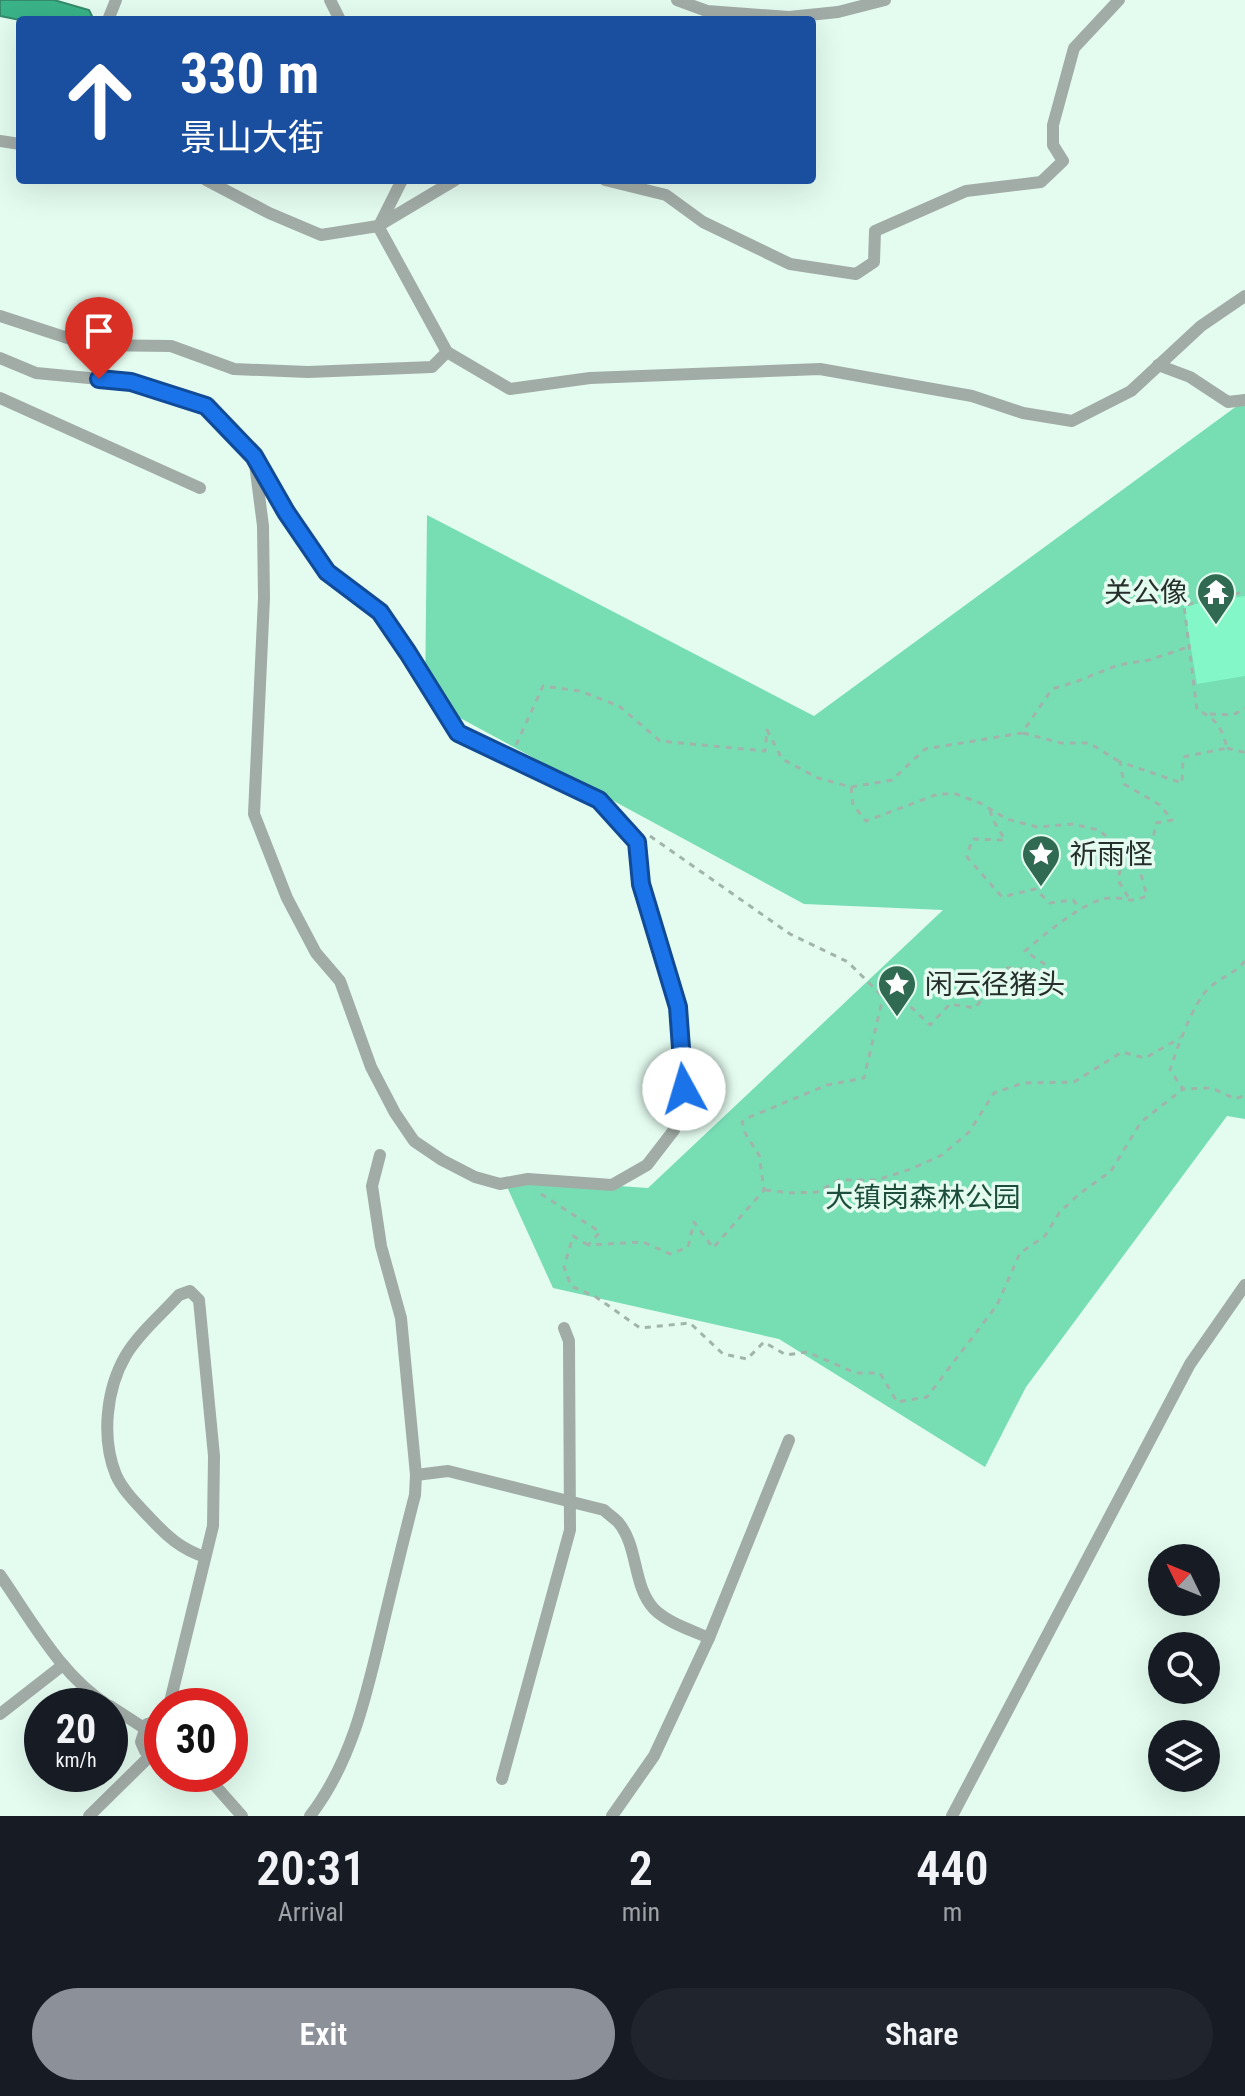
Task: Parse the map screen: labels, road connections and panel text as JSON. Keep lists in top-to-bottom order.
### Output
{
  "parks": ["大镇岗森林公园"],
  "places": {
    "temple": ["关公像"],
    "place": ["祈雨怪", "闲云径猪头"]
  },
  "north": "top left",
  "page": {
    "turn": ["330 m", "景山大街"],
    "speed": "20 km/h",
    "limit": "30",
    "eta": [
      "20:31",
      "Arrival",
      "2",
      "min",
      "440",
      "m"
    ],
    "buttons": ["Exit", "Share"]
  }
}
